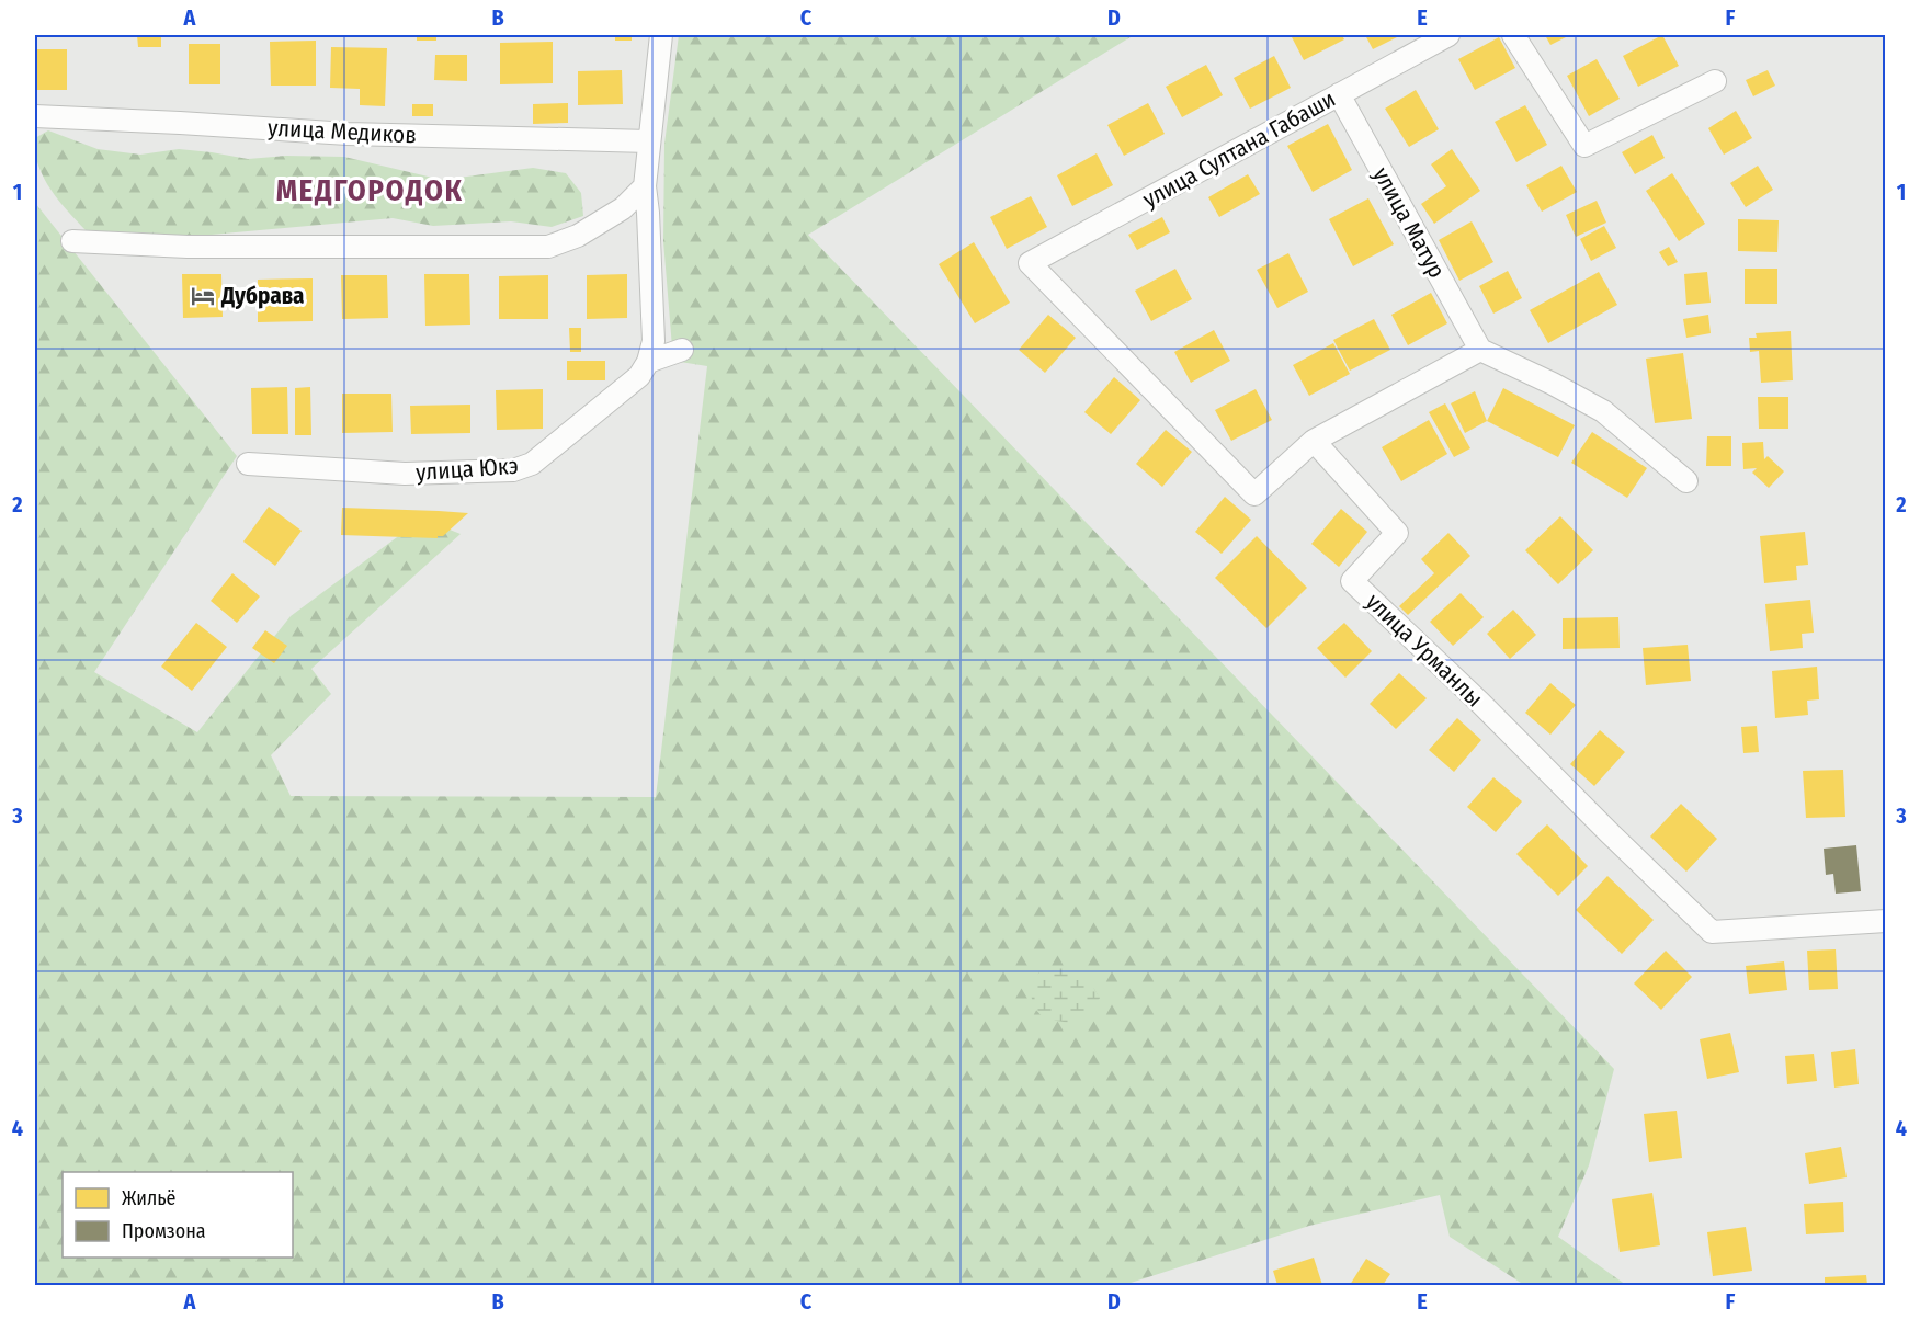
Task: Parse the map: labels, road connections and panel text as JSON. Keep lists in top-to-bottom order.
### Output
{
  "streets": {
    "street": [
      "улица Медиков",
      "улица Султана Габаши",
      "улица Матур",
      "улица Юкэ",
      "улица Урманлы"
    ]
  },
  "crossings": [
    ["улица Султана Габаши", "улица Матур"],
    ["улица Султана Габаши", "улица Урманлы"]
  ],
  "districts": ["МЕДГОРОДОК"],
  "places": {
    "hotel": ["Дубрава"]
  },
  "legend": ["Жильё", "Промзона"],
  "grid": {
    "columns": [
      "A",
      "B",
      "C",
      "D",
      "E",
      "F"
    ],
    "rows": [
      "1",
      "2",
      "3",
      "4"
    ]
  }
}
